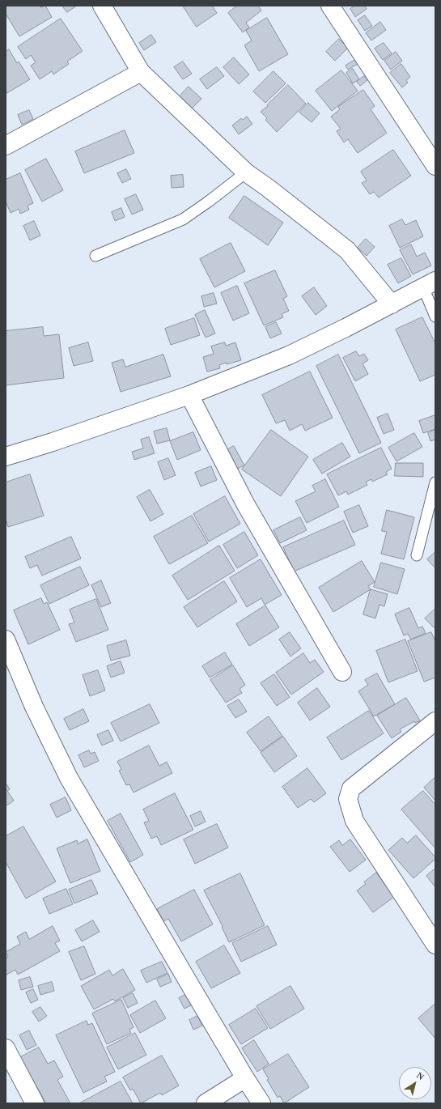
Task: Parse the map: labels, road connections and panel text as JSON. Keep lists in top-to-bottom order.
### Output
{
  "north": "top right"
}
